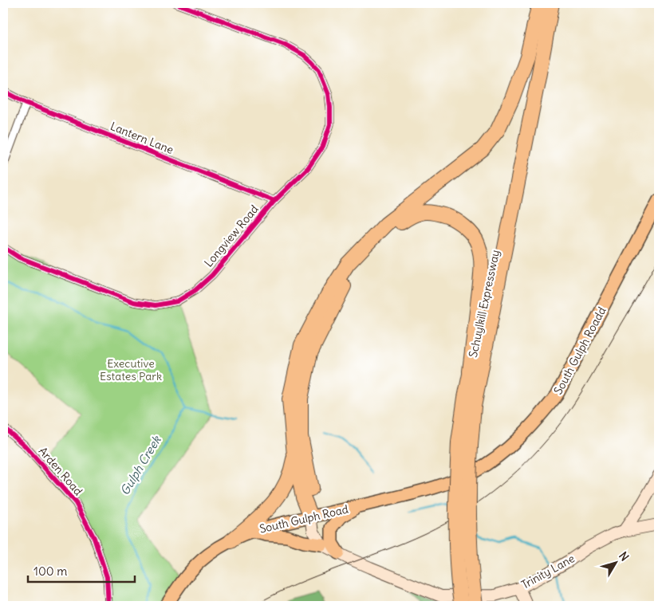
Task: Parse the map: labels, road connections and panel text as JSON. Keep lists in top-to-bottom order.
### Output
{
  "streets": {
    "highway": ["Schuylkill Expressway"],
    "main road": ["South Gulph Roadd", "South Gulph Road", "Trinity Lane"],
    "street": ["Lantern Lane", "Longview Road", "Arden Road"]
  },
  "crossings": [
    ["Lantern Lane", "Longview Road"],
    ["South Gulph Roadd", "South Gulph Road"]
  ],
  "water": ["Gulph Creek"],
  "parks": ["Executive Estates Park"],
  "scale_bar": "100 m",
  "north": "top right"
}
